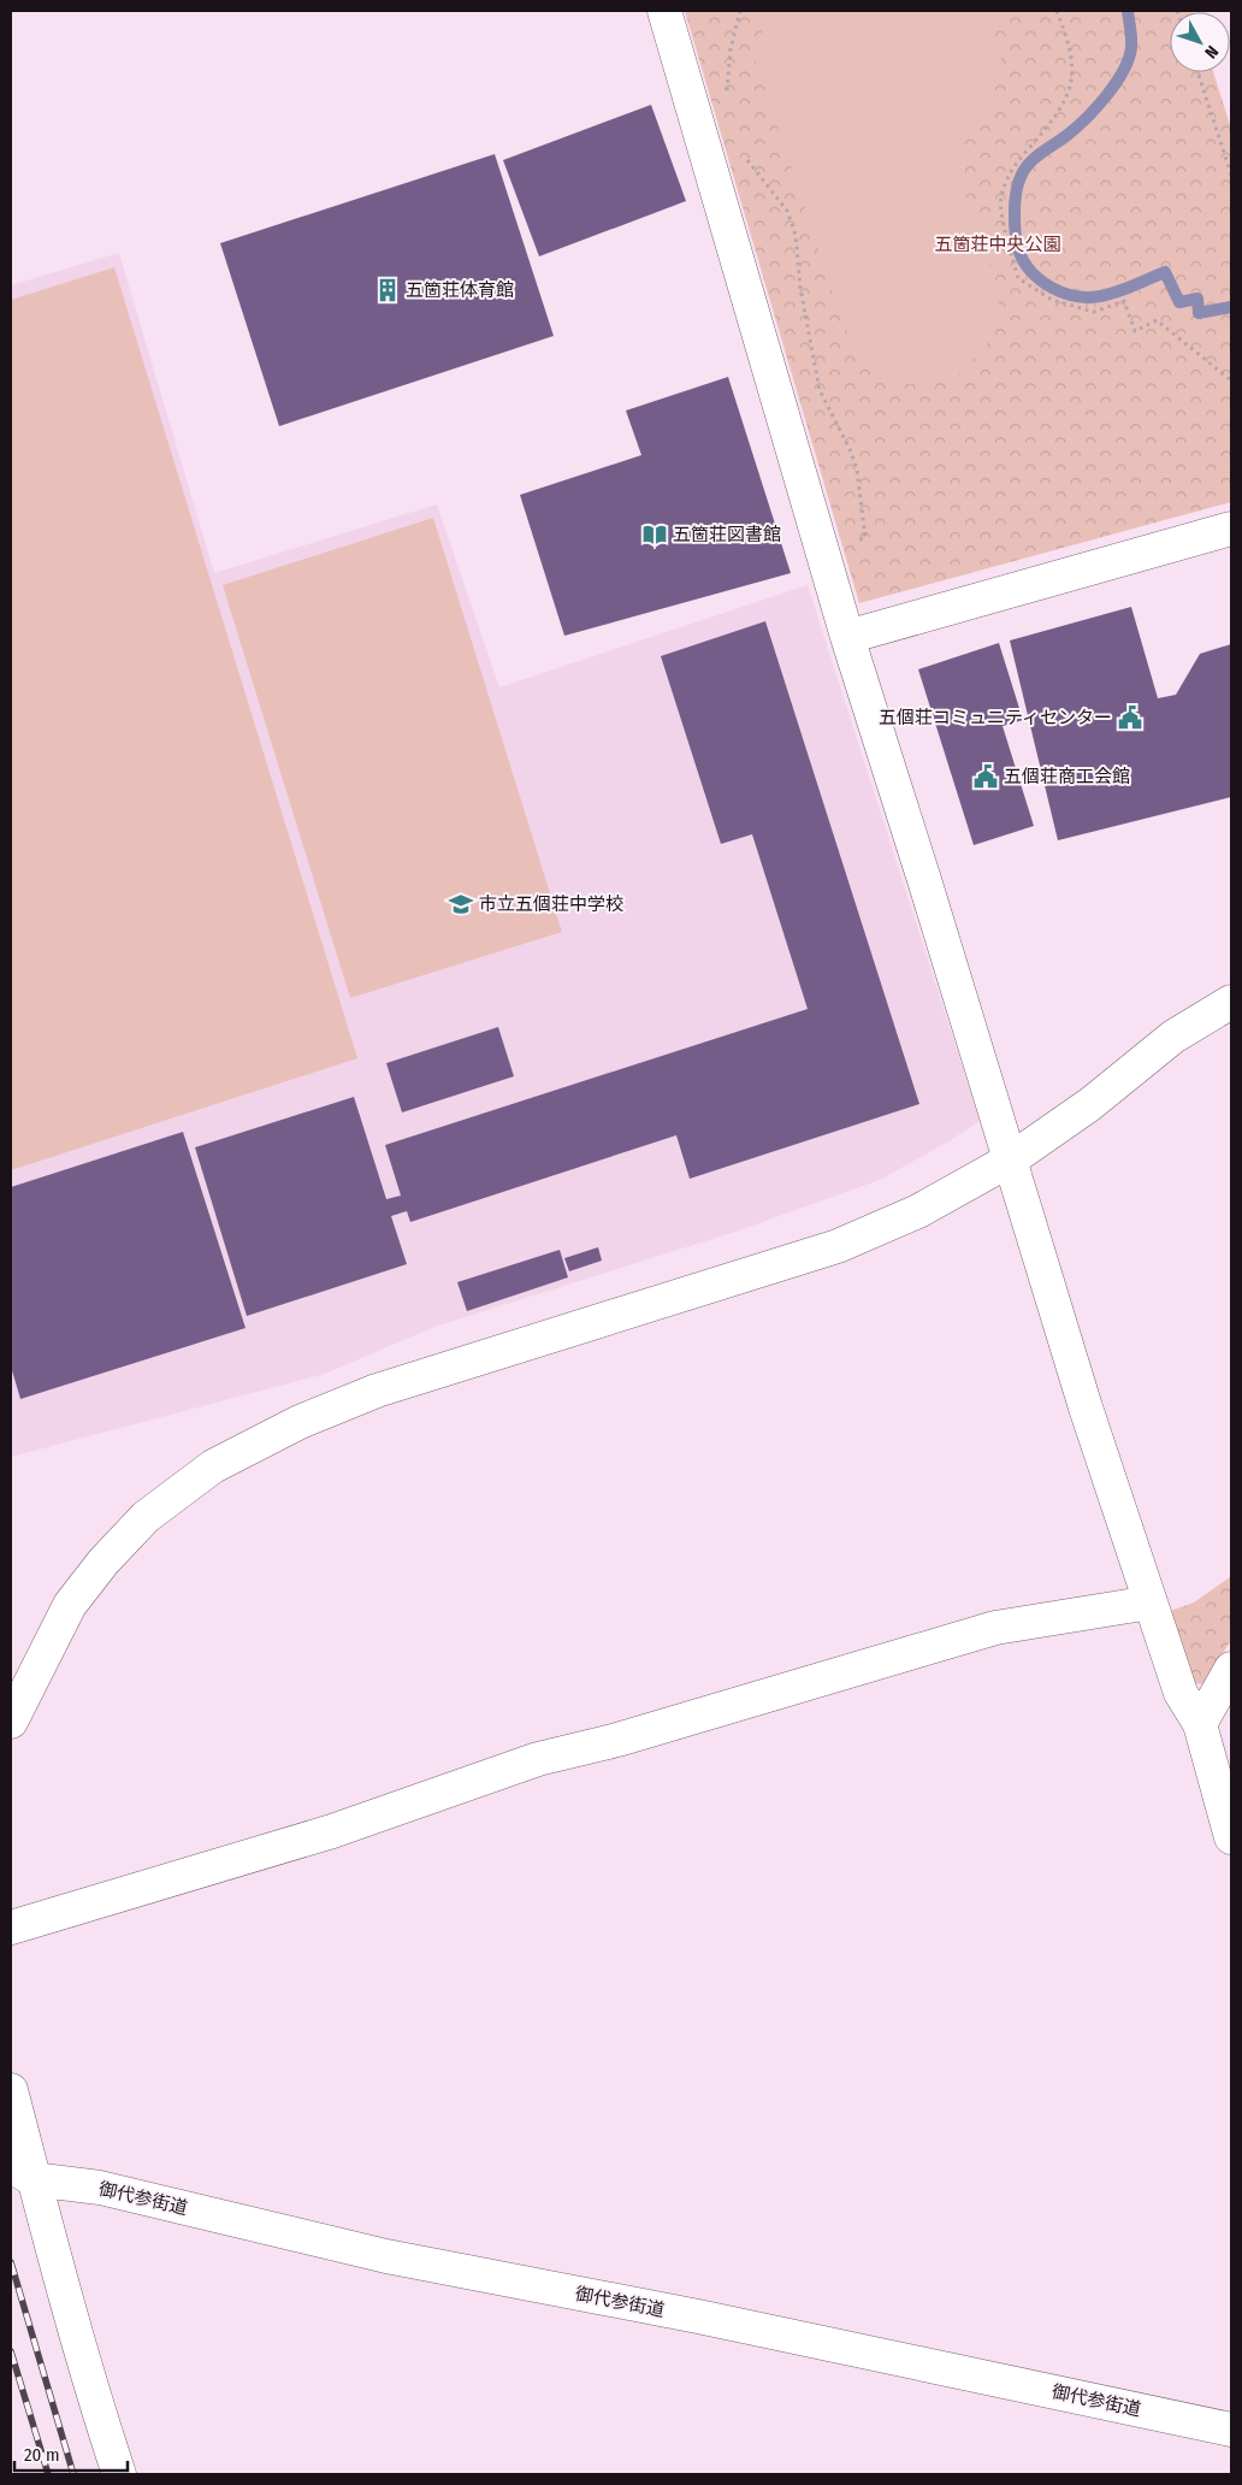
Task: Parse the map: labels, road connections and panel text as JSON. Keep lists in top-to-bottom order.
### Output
{
  "streets": {
    "street": ["御代参街道"]
  },
  "parks": ["五箇荘中央公園"],
  "places": {
    "building": ["五箇荘体育館"],
    "library": ["五箇荘図書館"],
    "public building": ["五個荘コミュニティセンター", "五個荘商工会館"],
    "school or university": ["市立五個荘中学校"]
  },
  "scale_bar": "20 m",
  "north": "bottom right"
}
